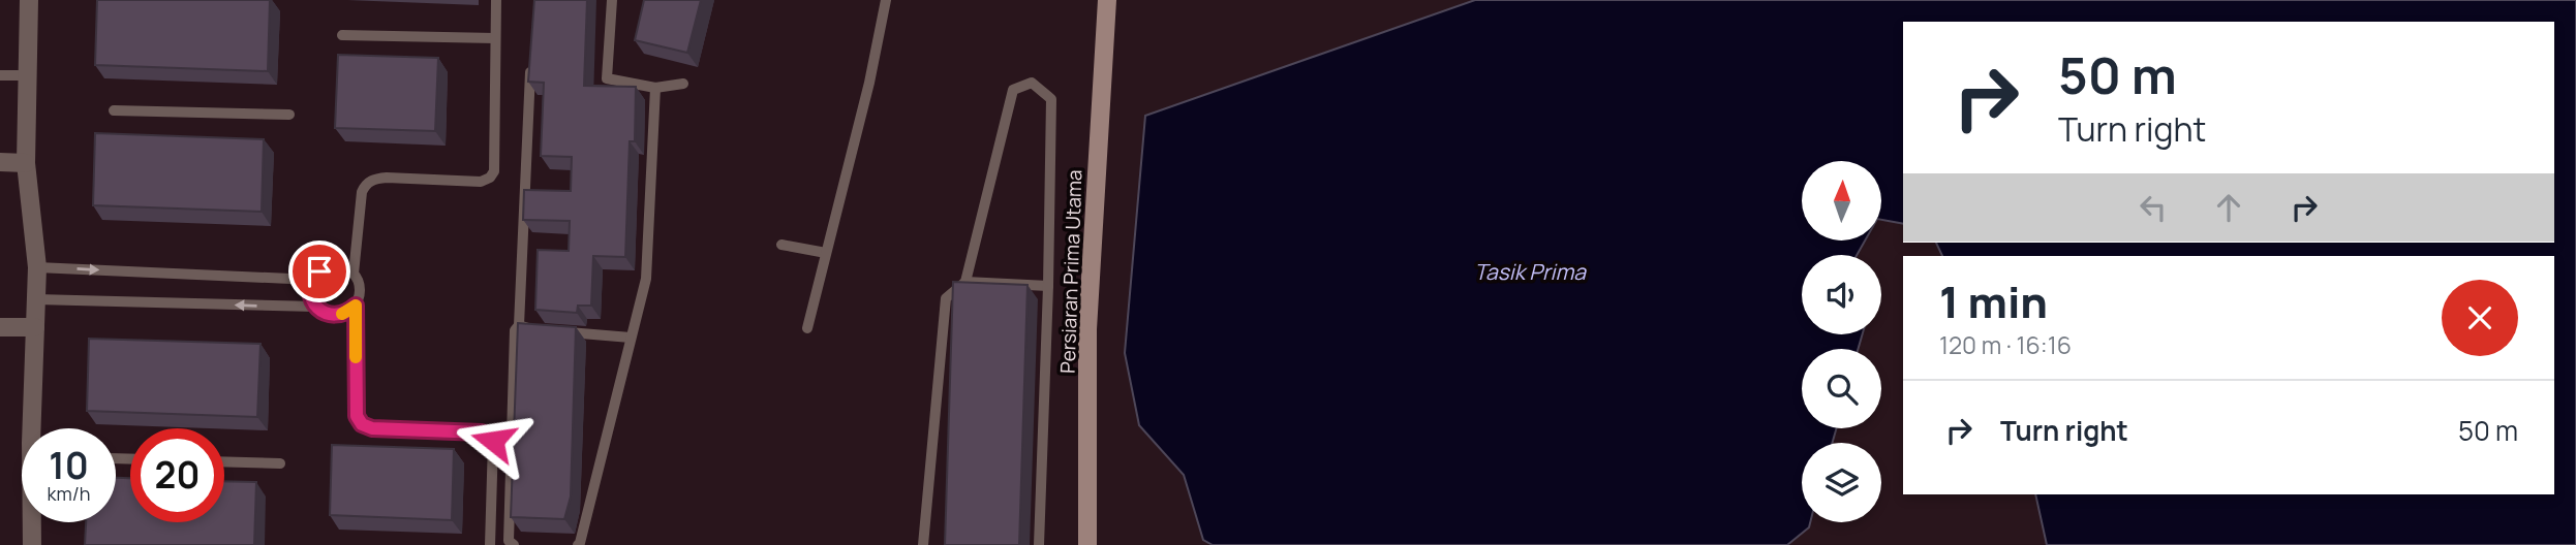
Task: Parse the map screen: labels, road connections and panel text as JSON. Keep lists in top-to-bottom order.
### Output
{
  "streets": {
    "main road": ["Persiaran Prima Utama"]
  },
  "water": ["Tasik Prima"],
  "north": "top",
  "page": {
    "turn": ["50 m", "Turn right"],
    "heading": ["1 min", "120 m · 16:16"],
    "list": [
      {
        "name": "Turn right",
        "value": "50 m"
      }
    ],
    "speed": "10 km/h",
    "limit": "20"
  }
}
